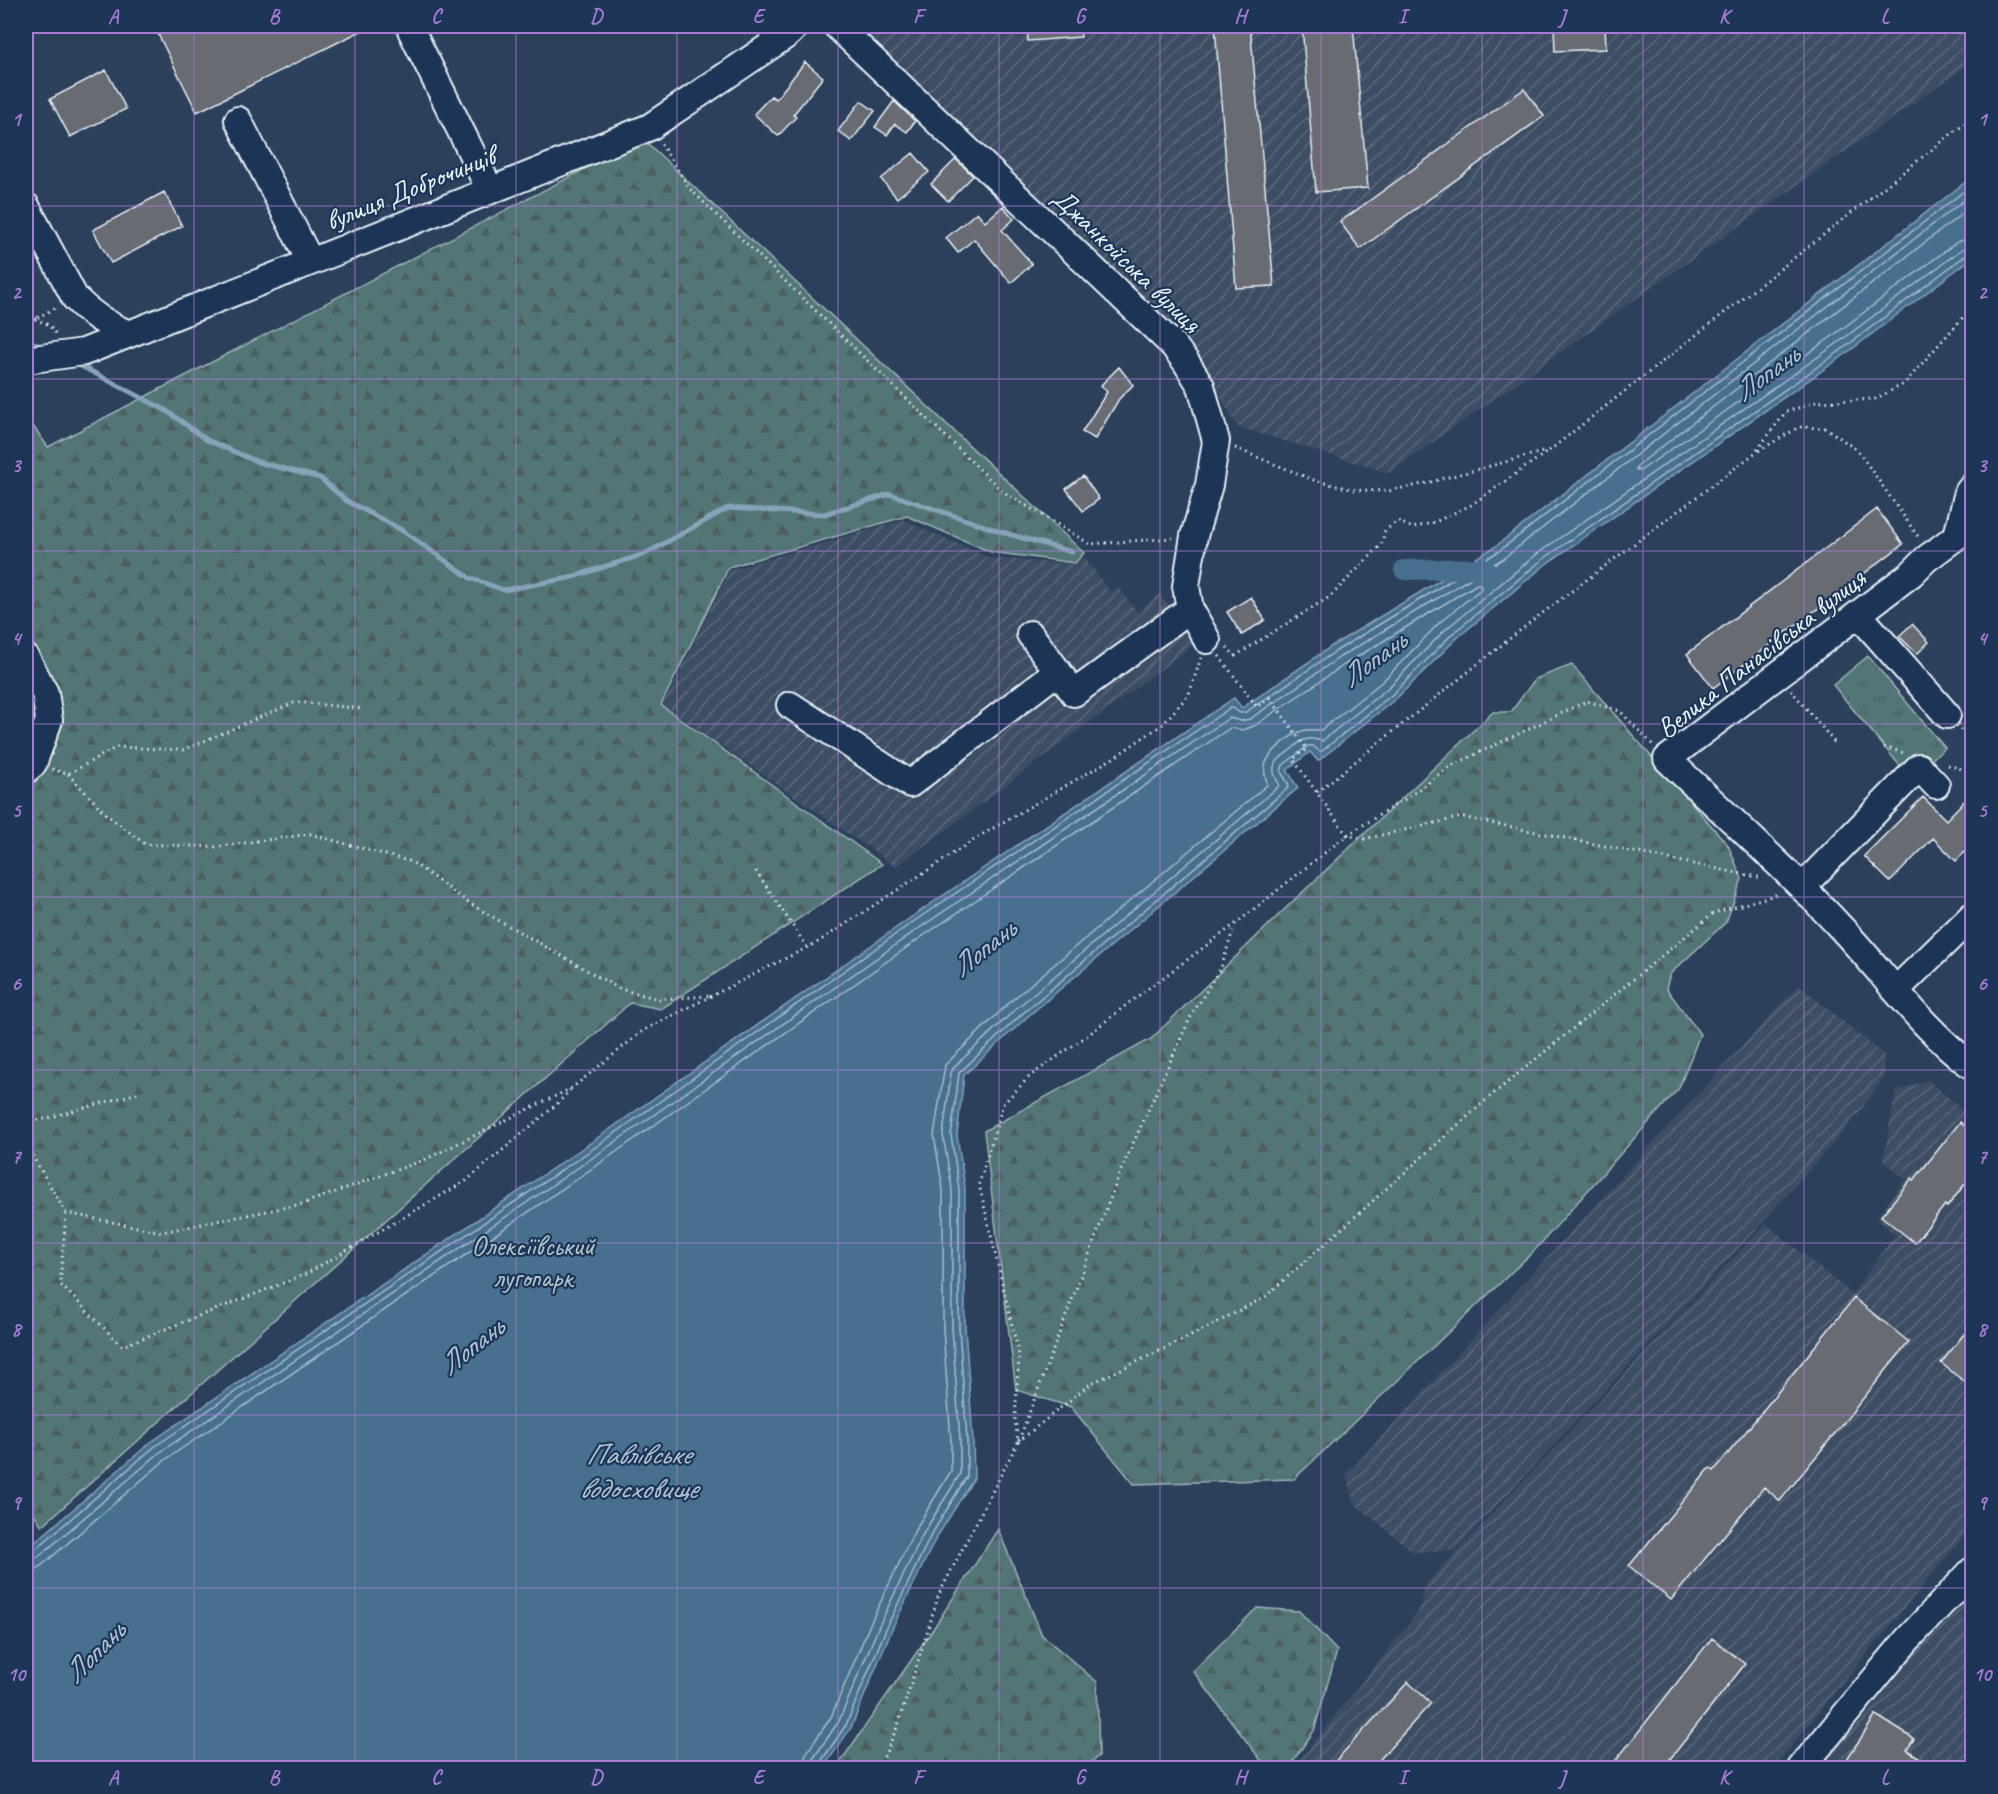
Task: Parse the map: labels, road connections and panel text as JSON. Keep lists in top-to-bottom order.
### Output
{
  "streets": {
    "street": ["вулиця Доброчинців", "Джанкойська вулиця", "Велика Панасівська вулиця"]
  },
  "water": ["Лопань", "Павлівське водосховище"],
  "parks": ["Олексіївський лугопарк"],
  "grid": {
    "columns": [
      "A",
      "B",
      "C",
      "D",
      "E",
      "F",
      "G",
      "H",
      "I",
      "J",
      "K",
      "L"
    ],
    "rows": [
      "1",
      "2",
      "3",
      "4",
      "5",
      "6",
      "7",
      "8",
      "9",
      "10"
    ]
  }
}
